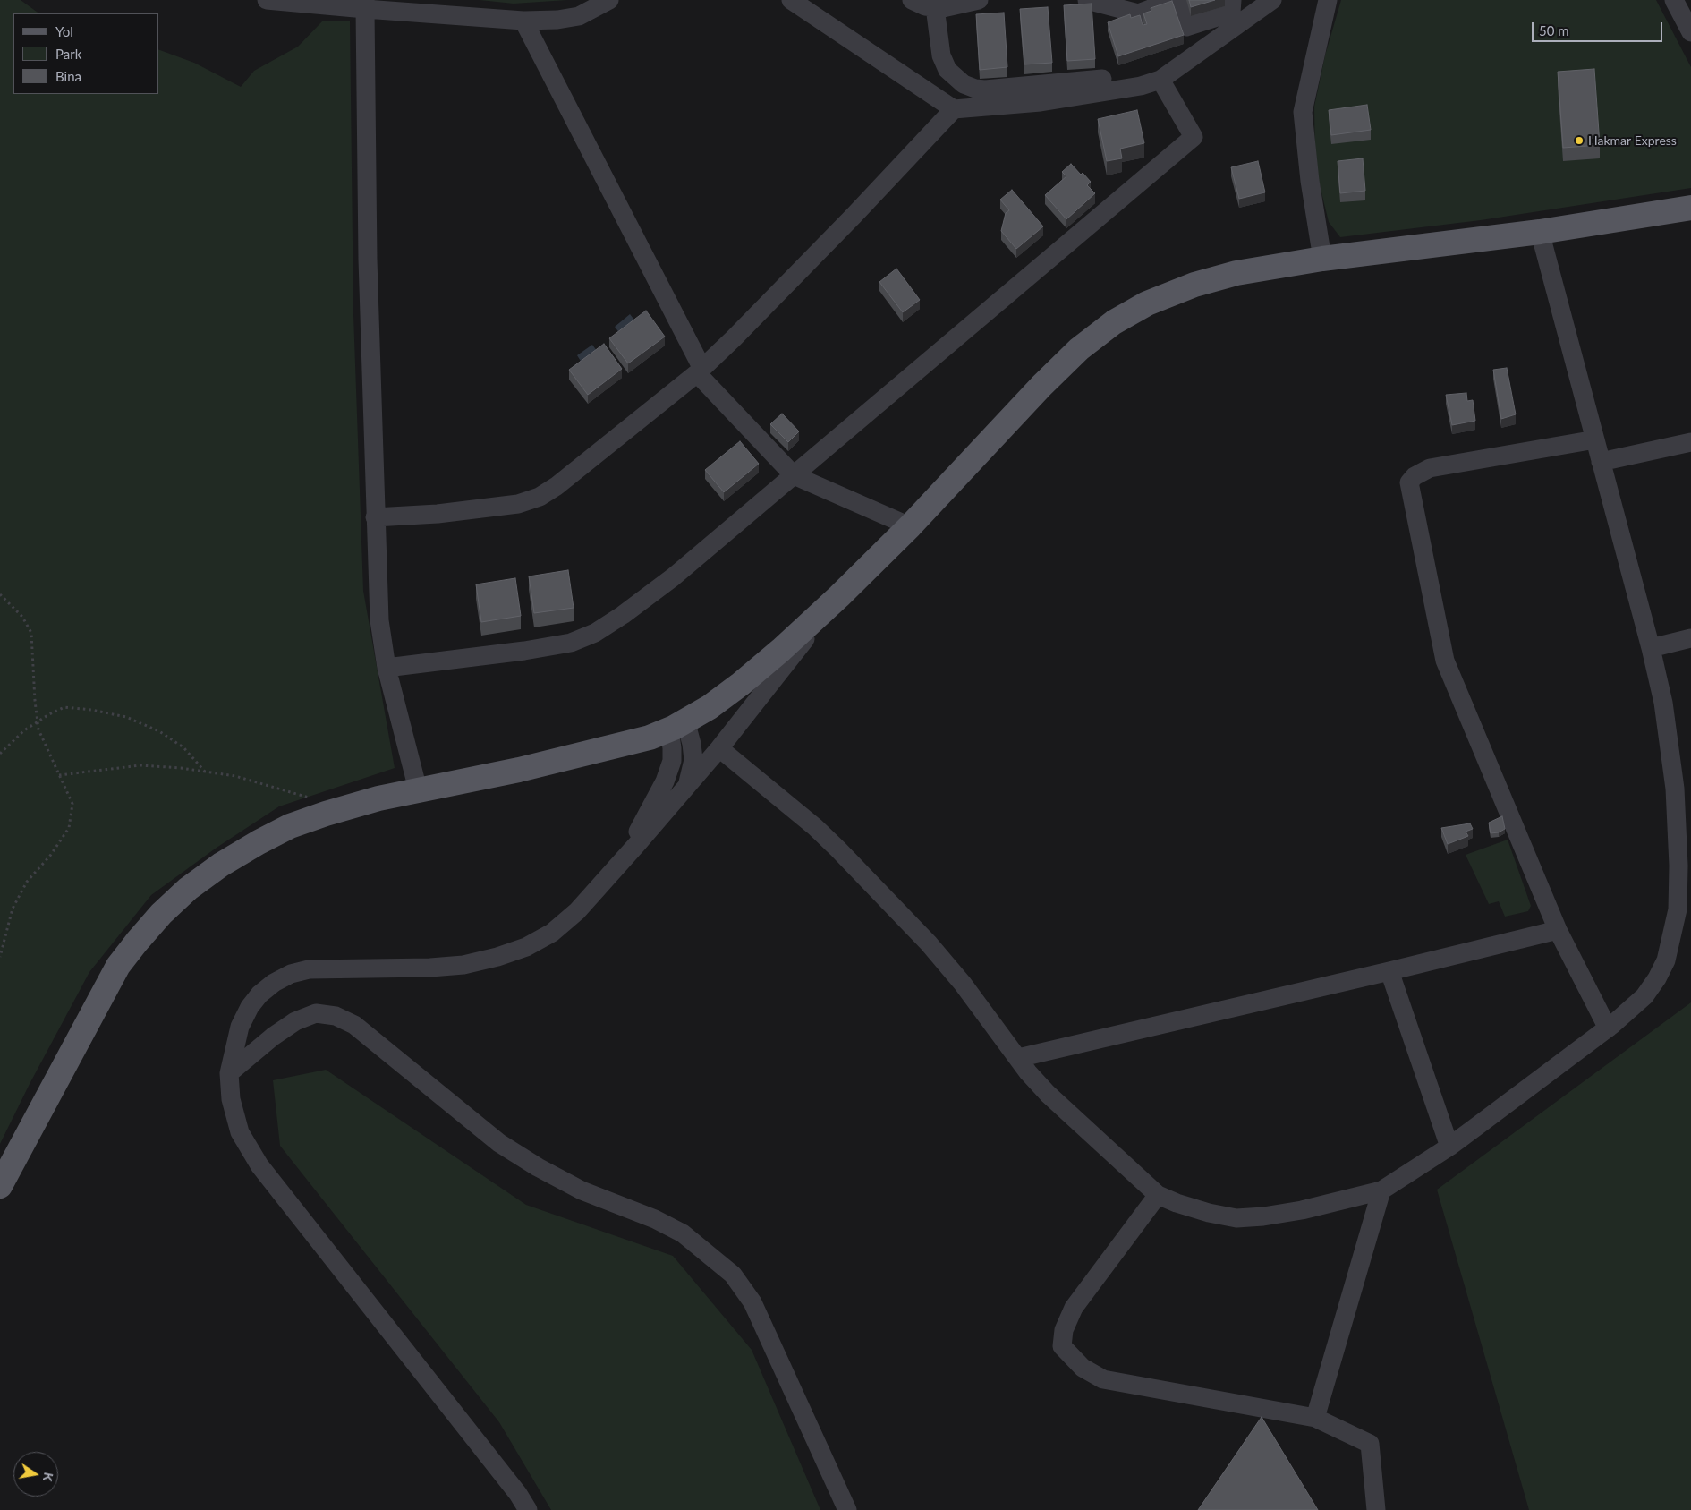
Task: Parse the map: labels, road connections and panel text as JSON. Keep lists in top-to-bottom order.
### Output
{
  "places": ["Hakmar Express"],
  "legend": ["Yol", "Park", "Bina"],
  "scale_bar": "50 m",
  "north": "right"
}
